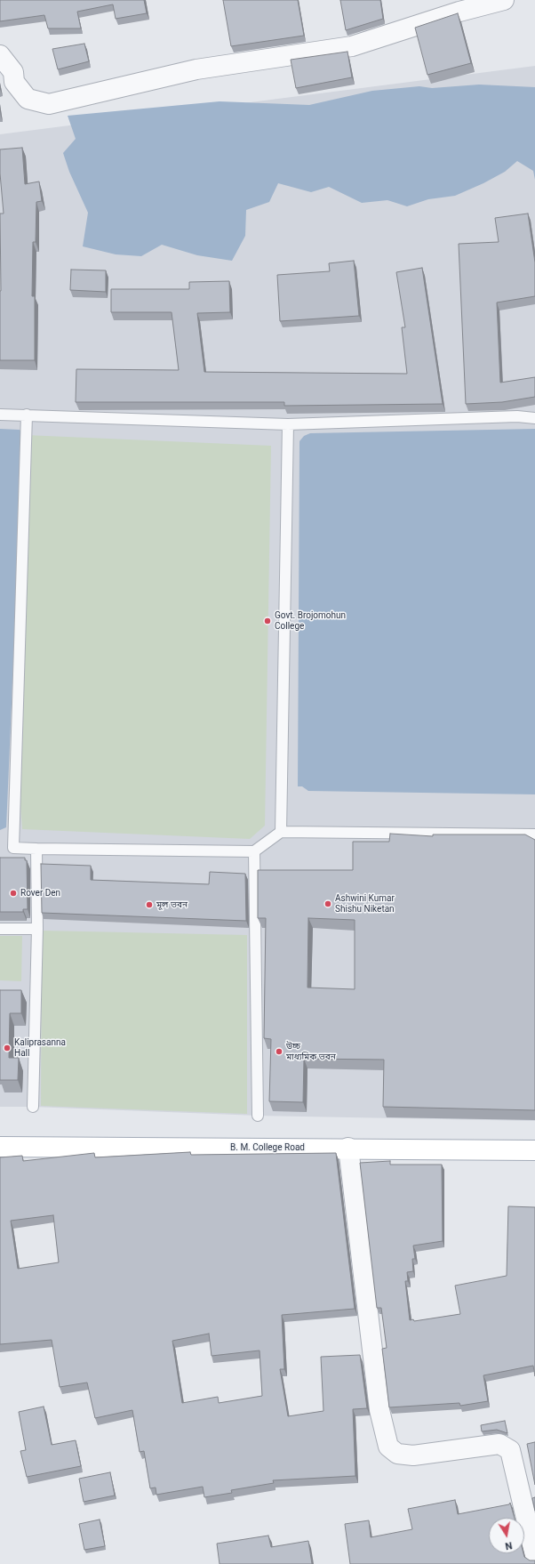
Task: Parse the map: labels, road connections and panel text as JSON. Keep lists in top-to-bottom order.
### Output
{
  "streets": {
    "main road": ["B. M. College Road"]
  },
  "places": [
    "Govt. Brojomohun College",
    "Rover Den",
    "Ashwini Kumar Shishu Niketan",
    "মূল ভবন",
    "Kaliprasanna Hall",
    "উচ্চ মাধ্যমিক ভবন"
  ],
  "north": "bottom"
}
